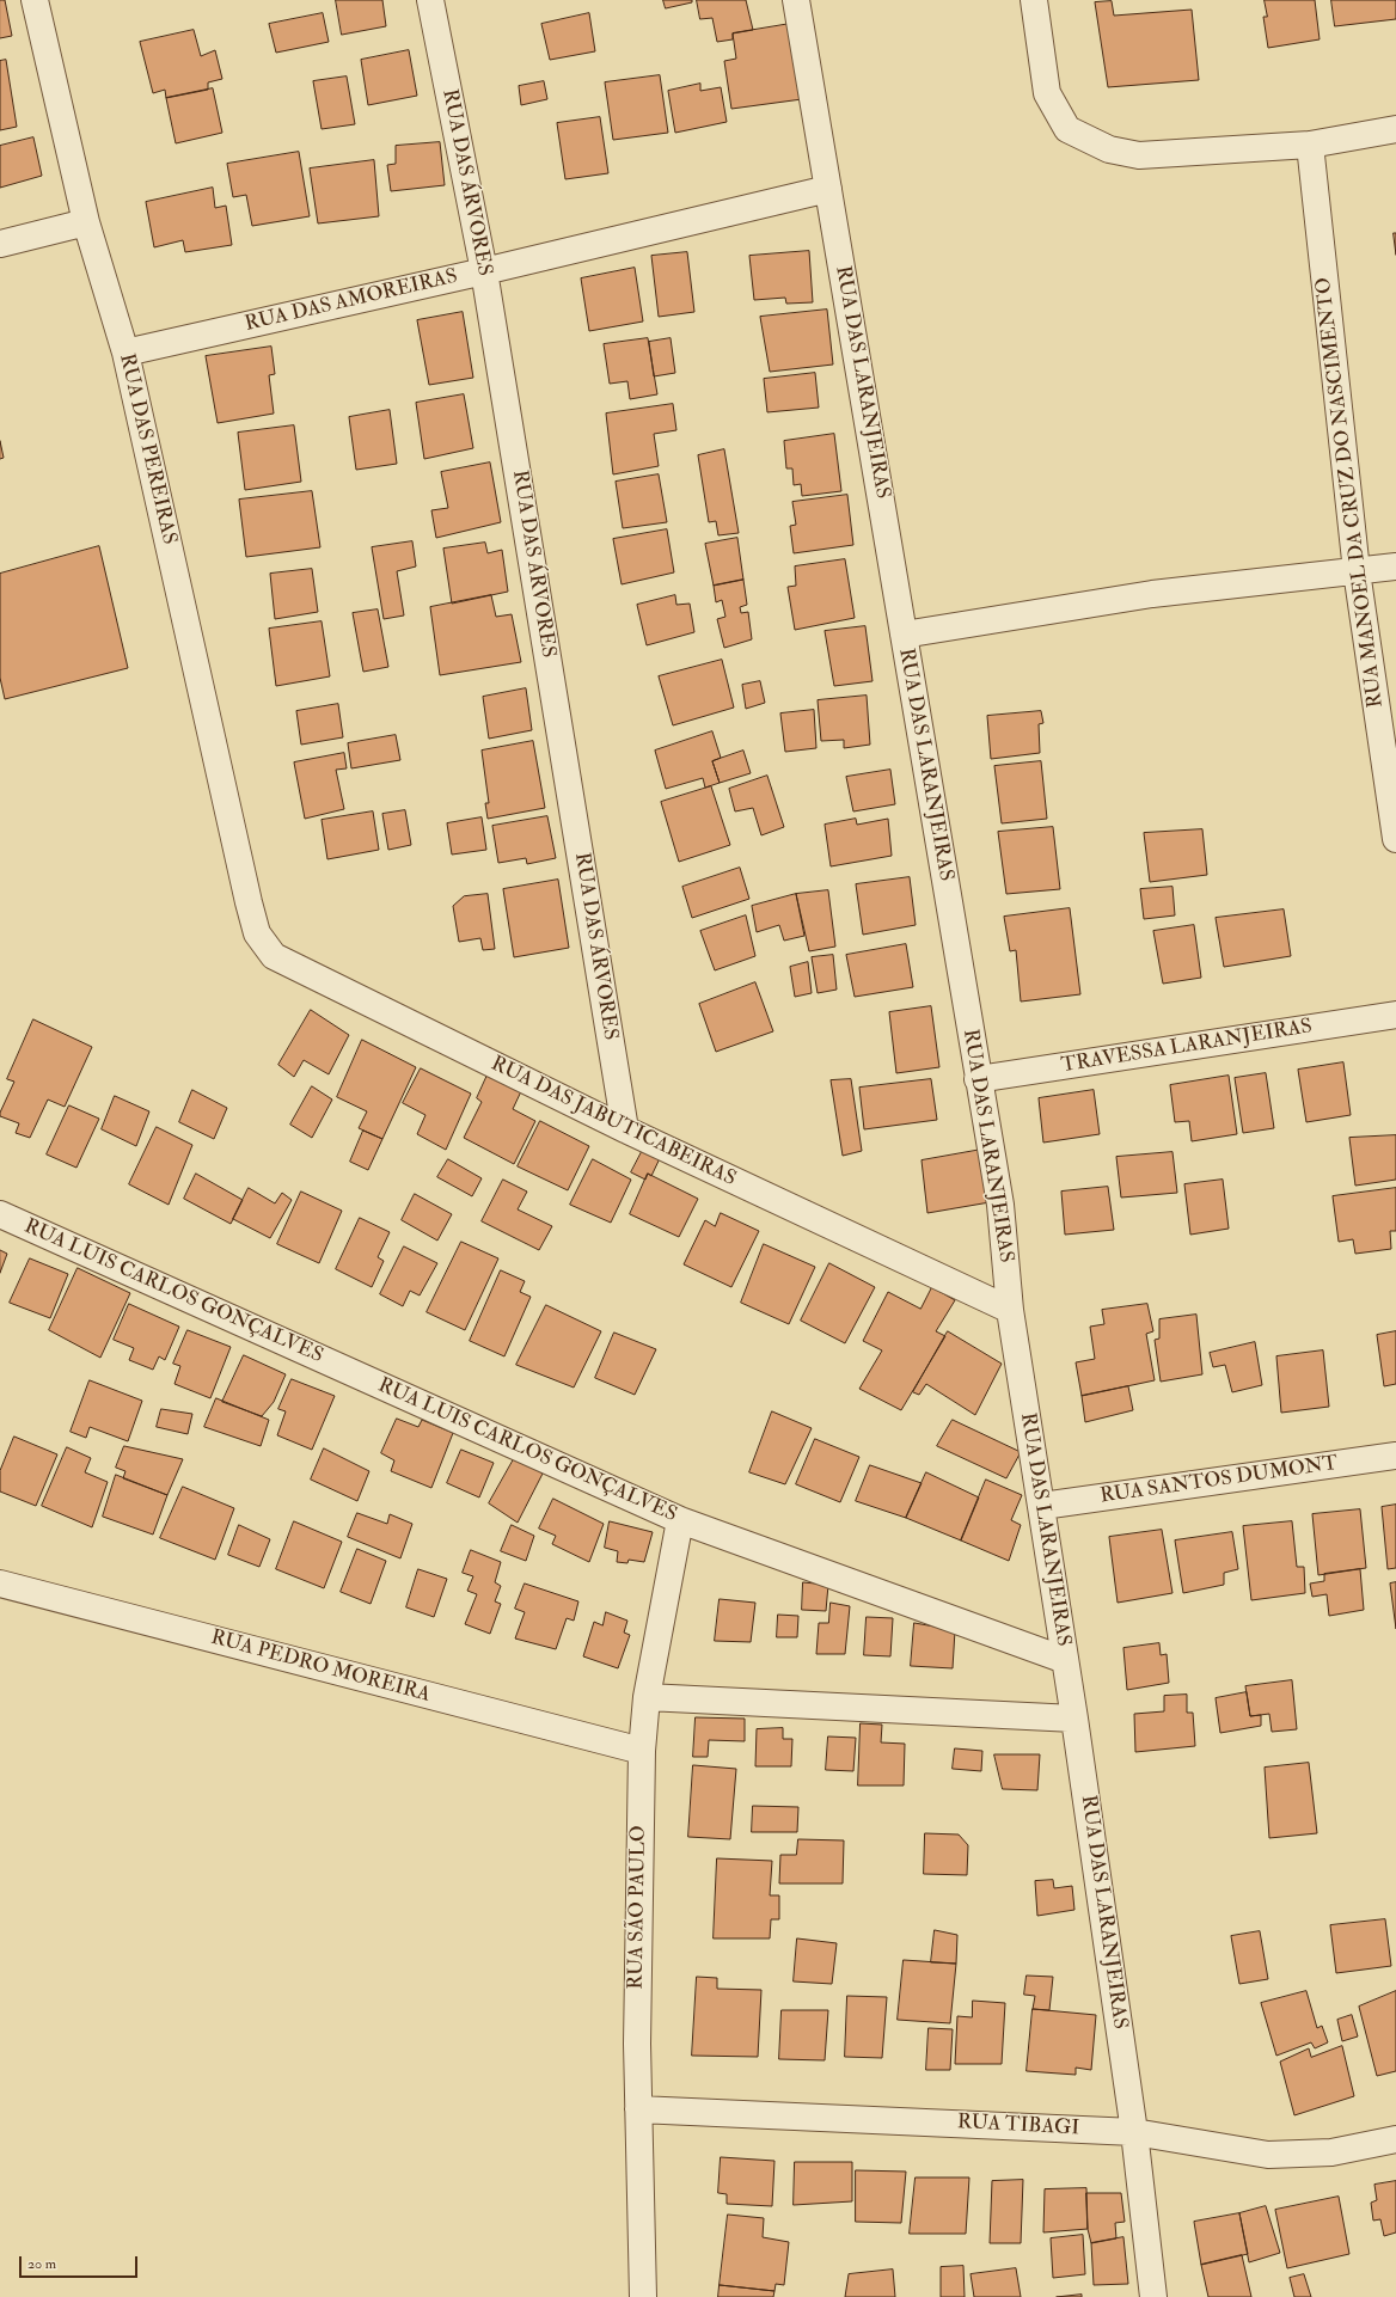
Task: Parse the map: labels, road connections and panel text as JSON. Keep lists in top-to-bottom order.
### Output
{
  "streets": {
    "street": [
      "RUA DAS ÁRVORES",
      "RUA DAS AMOREIRAS",
      "RUA DAS LARANJEIRAS",
      "RUA DAS PEREIRAS",
      "RUA MANOEL DA CRUZ DO NASCIMENTO",
      "TRAVESSA LARANJEIRAS",
      "RUA DAS JABUTICABEIRAS",
      "RUA LUIS CARLOS GONÇALVES",
      "RUA SANTOS DUMONT",
      "RUA PEDRO MOREIRA",
      "RUA SÃO PAULO",
      "RUA TIBAGI"
    ]
  },
  "crossings": [
    ["RUA DAS ÁRVORES", "RUA DAS AMOREIRAS"],
    ["RUA DAS ÁRVORES", "RUA DAS JABUTICABEIRAS"],
    ["RUA DAS AMOREIRAS", "RUA DAS LARANJEIRAS"],
    ["RUA DAS AMOREIRAS", "RUA DAS PEREIRAS"],
    ["RUA DAS LARANJEIRAS", "TRAVESSA LARANJEIRAS"],
    ["RUA DAS LARANJEIRAS", "RUA DAS JABUTICABEIRAS"],
    ["RUA DAS LARANJEIRAS", "RUA LUIS CARLOS GONÇALVES"],
    ["RUA DAS LARANJEIRAS", "RUA SANTOS DUMONT"],
    ["RUA DAS LARANJEIRAS", "RUA TIBAGI"],
    ["RUA DAS PEREIRAS", "RUA DAS JABUTICABEIRAS"],
    ["RUA LUIS CARLOS GONÇALVES", "RUA SÃO PAULO"],
    ["RUA PEDRO MOREIRA", "RUA SÃO PAULO"],
    ["RUA SÃO PAULO", "RUA TIBAGI"]
  ],
  "scale_bar": "20 m"
}
